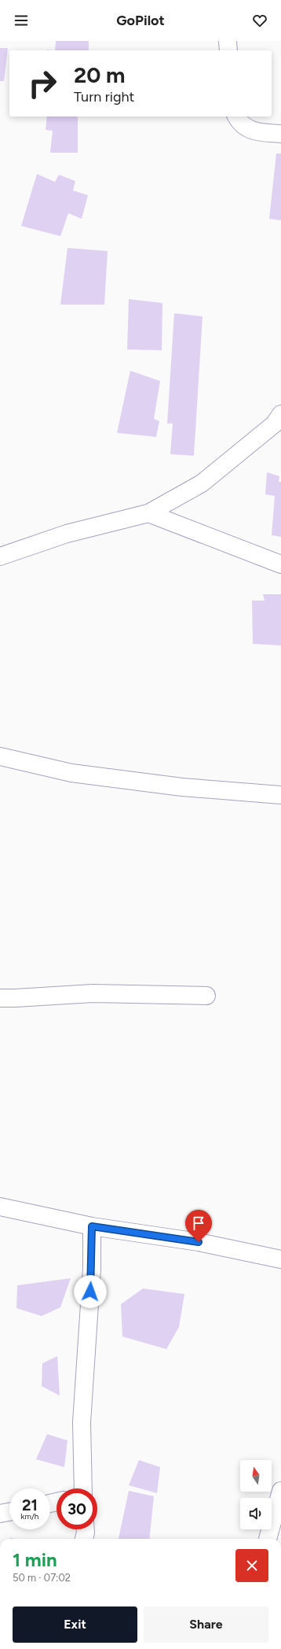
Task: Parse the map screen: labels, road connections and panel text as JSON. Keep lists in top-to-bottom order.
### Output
{
  "north": "top",
  "page": {
    "header": "GoPilot",
    "turn": ["20 m", "Turn right"],
    "speed": "21 km/h",
    "limit": "30",
    "heading": ["1 min", "50 m · 07:02"],
    "buttons": ["Exit", "Share"]
  }
}
